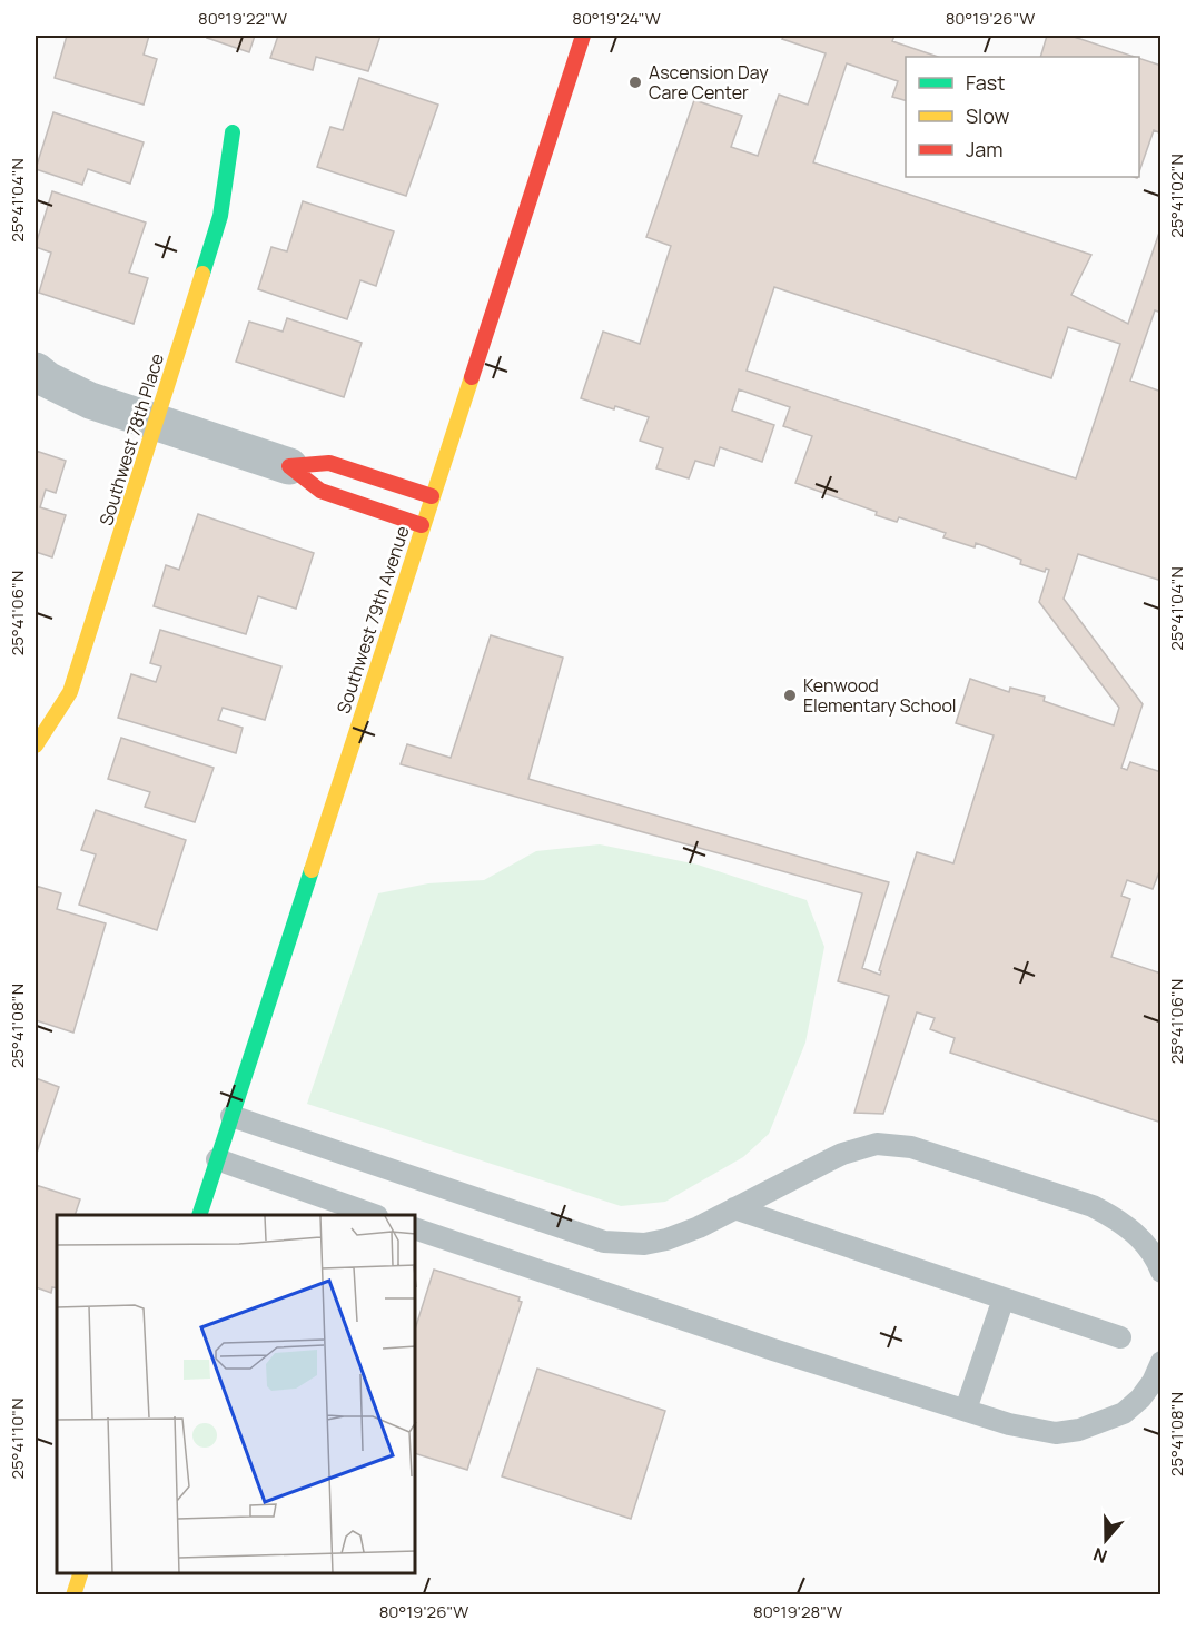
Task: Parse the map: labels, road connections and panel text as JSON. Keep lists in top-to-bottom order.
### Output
{
  "streets": {
    "street": ["Southwest 78th Place", "Southwest 79th Avenue"]
  },
  "places": ["Ascension Day Care Center", "Kenwood Elementary School"],
  "legend": ["Fast", "Slow", "Jam"],
  "north": "bottom",
  "coordinates": [
    "80°19'22\"W",
    "80°19'24\"W",
    "80°19'26\"W",
    "25°41'02\"N",
    "25°41'04\"N",
    "25°41'06\"N",
    "25°41'08\"N",
    "25°41'10\"N",
    "80°19'28\"W"
  ]
}
